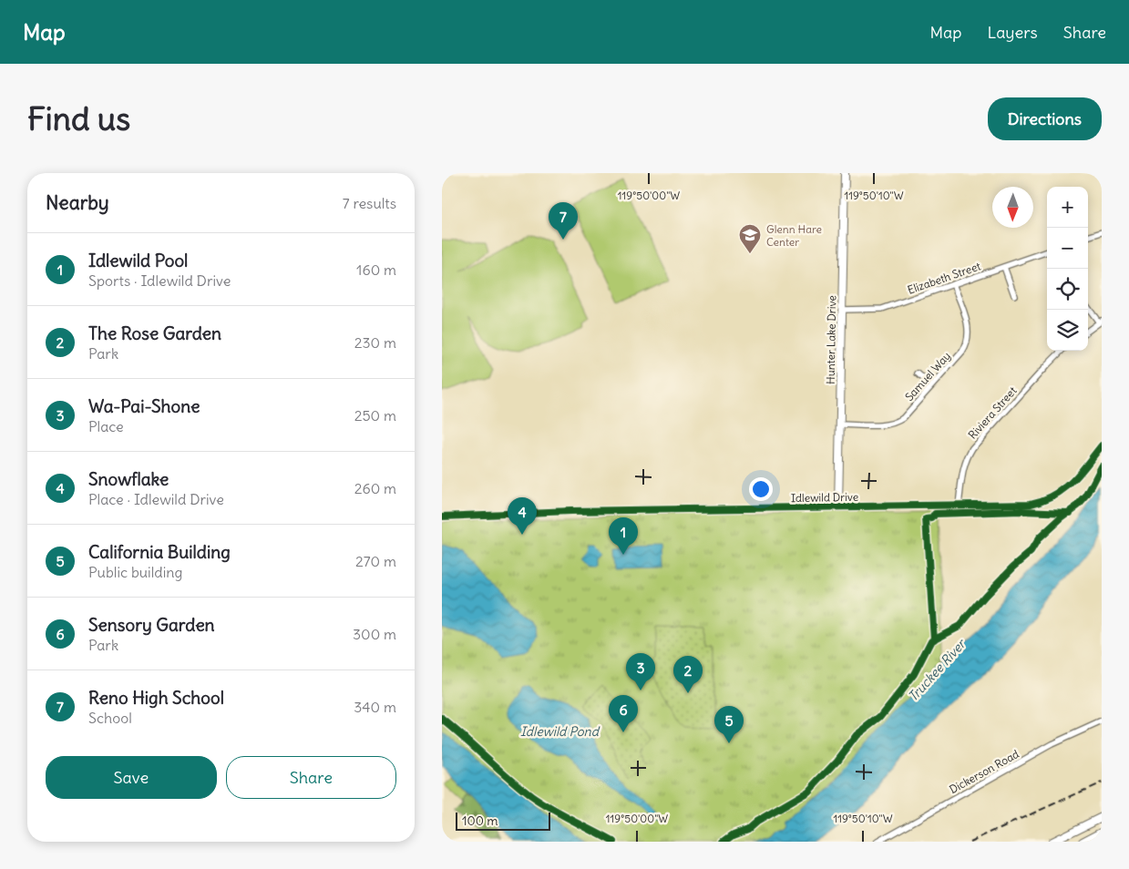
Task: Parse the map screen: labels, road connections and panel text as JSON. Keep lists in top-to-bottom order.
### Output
{
  "streets": {
    "street": [
      "Elizabeth Street",
      "Hunter Lake Drive",
      "Samuel Way",
      "Riviera Street",
      "Idlewild Drive",
      "Dickerson Road"
    ]
  },
  "crossings": [
    ["Elizabeth Street", "Hunter Lake Drive"],
    ["Elizabeth Street", "Samuel Way"],
    ["Hunter Lake Drive", "Samuel Way"],
    ["Hunter Lake Drive", "Idlewild Drive"],
    ["Riviera Street", "Idlewild Drive"]
  ],
  "water": ["Truckee River", "Idlewild Pond"],
  "places": {
    "school or university": ["Glenn Hare Center"]
  },
  "scale_bar": "100 m",
  "north": "bottom",
  "page": {
    "header": "Map",
    "nav": ["Map", "Layers", "Share"],
    "buttons": [
      "Directions",
      ["Save", "Share"]
    ],
    "title": "Find us",
    "heading": ["Nearby", "7 results"],
    "map_buttons": ["+", "−"],
    "pins": [
      "7",
      "4",
      "1",
      "3",
      "2",
      "6",
      "5"
    ],
    "list": [
      {
        "mark": "1",
        "name": "Idlewild Pool",
        "note": "Sports · Idlewild Drive",
        "value": "160 m"
      },
      {
        "mark": "2",
        "name": "The Rose Garden",
        "note": "Park",
        "value": "230 m"
      },
      {
        "mark": "3",
        "name": "Wa-Pai-Shone",
        "note": "Place",
        "value": "250 m"
      },
      {
        "mark": "4",
        "name": "Snowflake",
        "note": "Place · Idlewild Drive",
        "value": "260 m"
      },
      {
        "mark": "5",
        "name": "California Building",
        "note": "Public building",
        "value": "270 m"
      },
      {
        "mark": "6",
        "name": "Sensory Garden",
        "note": "Park",
        "value": "300 m"
      },
      {
        "mark": "7",
        "name": "Reno High School",
        "note": "School",
        "value": "340 m"
      }
    ],
    "scale": "100 m"
  },
  "coordinates": ["119°50'00\"W", "119°50'10\"W"]
}
